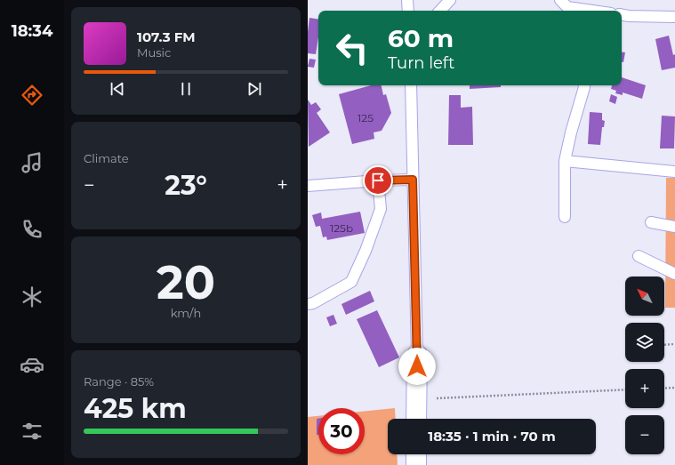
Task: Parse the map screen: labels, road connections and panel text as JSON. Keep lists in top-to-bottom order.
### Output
{
  "house_numbers": ["125", "125b"],
  "north": "top left",
  "page": {
    "tabs": "18:34",
    "turn": ["60 m", "Turn left"],
    "song": ["107.3 FM", "Music"],
    "tile": [
      "Climate",
      ["20", "km/h"],
      ["Range · 85%", "425 km"]
    ],
    "heat": ["−", "23°", "+"],
    "map_buttons": ["+", "−"],
    "limit": "30",
    "trip": "18:35 · 1 min · 70 m"
  }
}
